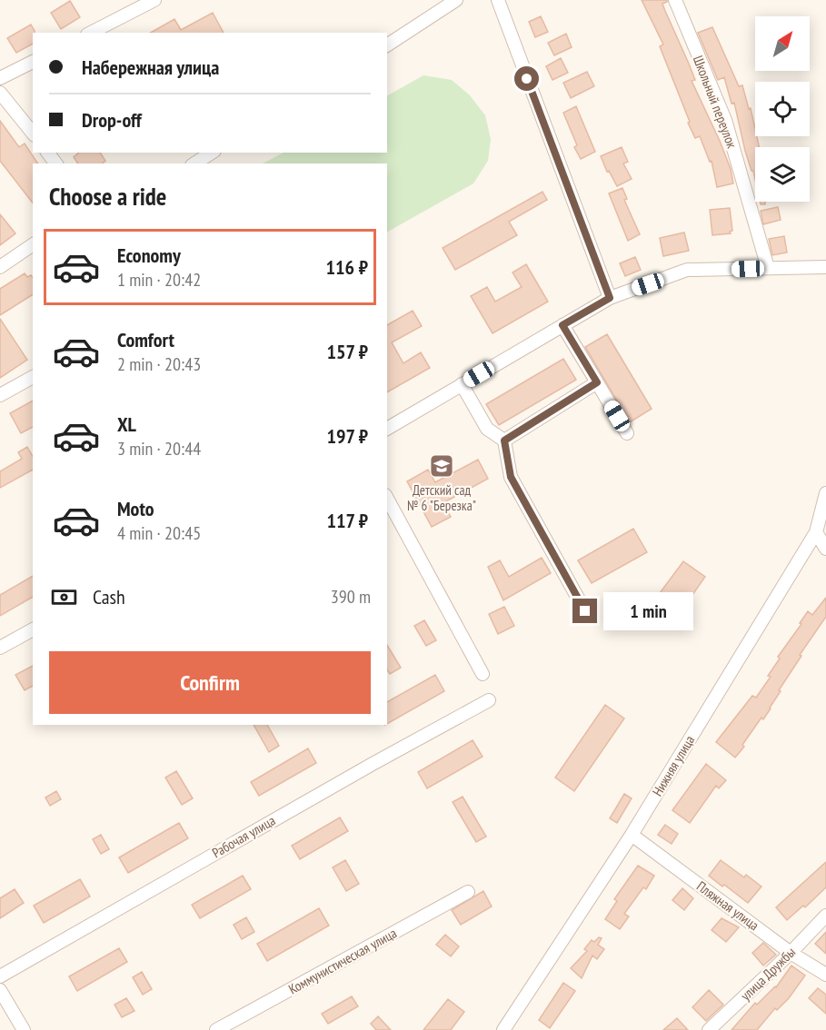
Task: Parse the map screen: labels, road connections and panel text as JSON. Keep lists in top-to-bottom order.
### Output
{
  "streets": {
    "street": [
      "Школьный переулок",
      "Нижняя улица",
      "Рабочая улица",
      "Пляжная улица",
      "Коммунистическая улица",
      "улица Дружбы"
    ]
  },
  "crossings": [
    ["Нижняя улица", "Пляжная улица"],
    ["Пляжная улица", "улица Дружбы"]
  ],
  "places": {
    "school or university": ["Детский сад № 6 \"Березка\""]
  },
  "north": "top right",
  "page": {
    "banner": ["Набережная улица", "Drop-off"],
    "heading": "Choose a ride",
    "list": [
      {
        "name": "Economy",
        "note": "1 min · 20:42",
        "value": "116 ₽"
      },
      {
        "name": "Comfort",
        "note": "2 min · 20:43",
        "value": "157 ₽"
      },
      {
        "name": "XL",
        "note": "3 min · 20:44",
        "value": "197 ₽"
      },
      {
        "name": "Moto",
        "note": "4 min · 20:45",
        "value": "117 ₽"
      }
    ],
    "pay": ["Cash", "390 m"],
    "bubble": "1 min",
    "buttons": "Confirm"
  }
}
